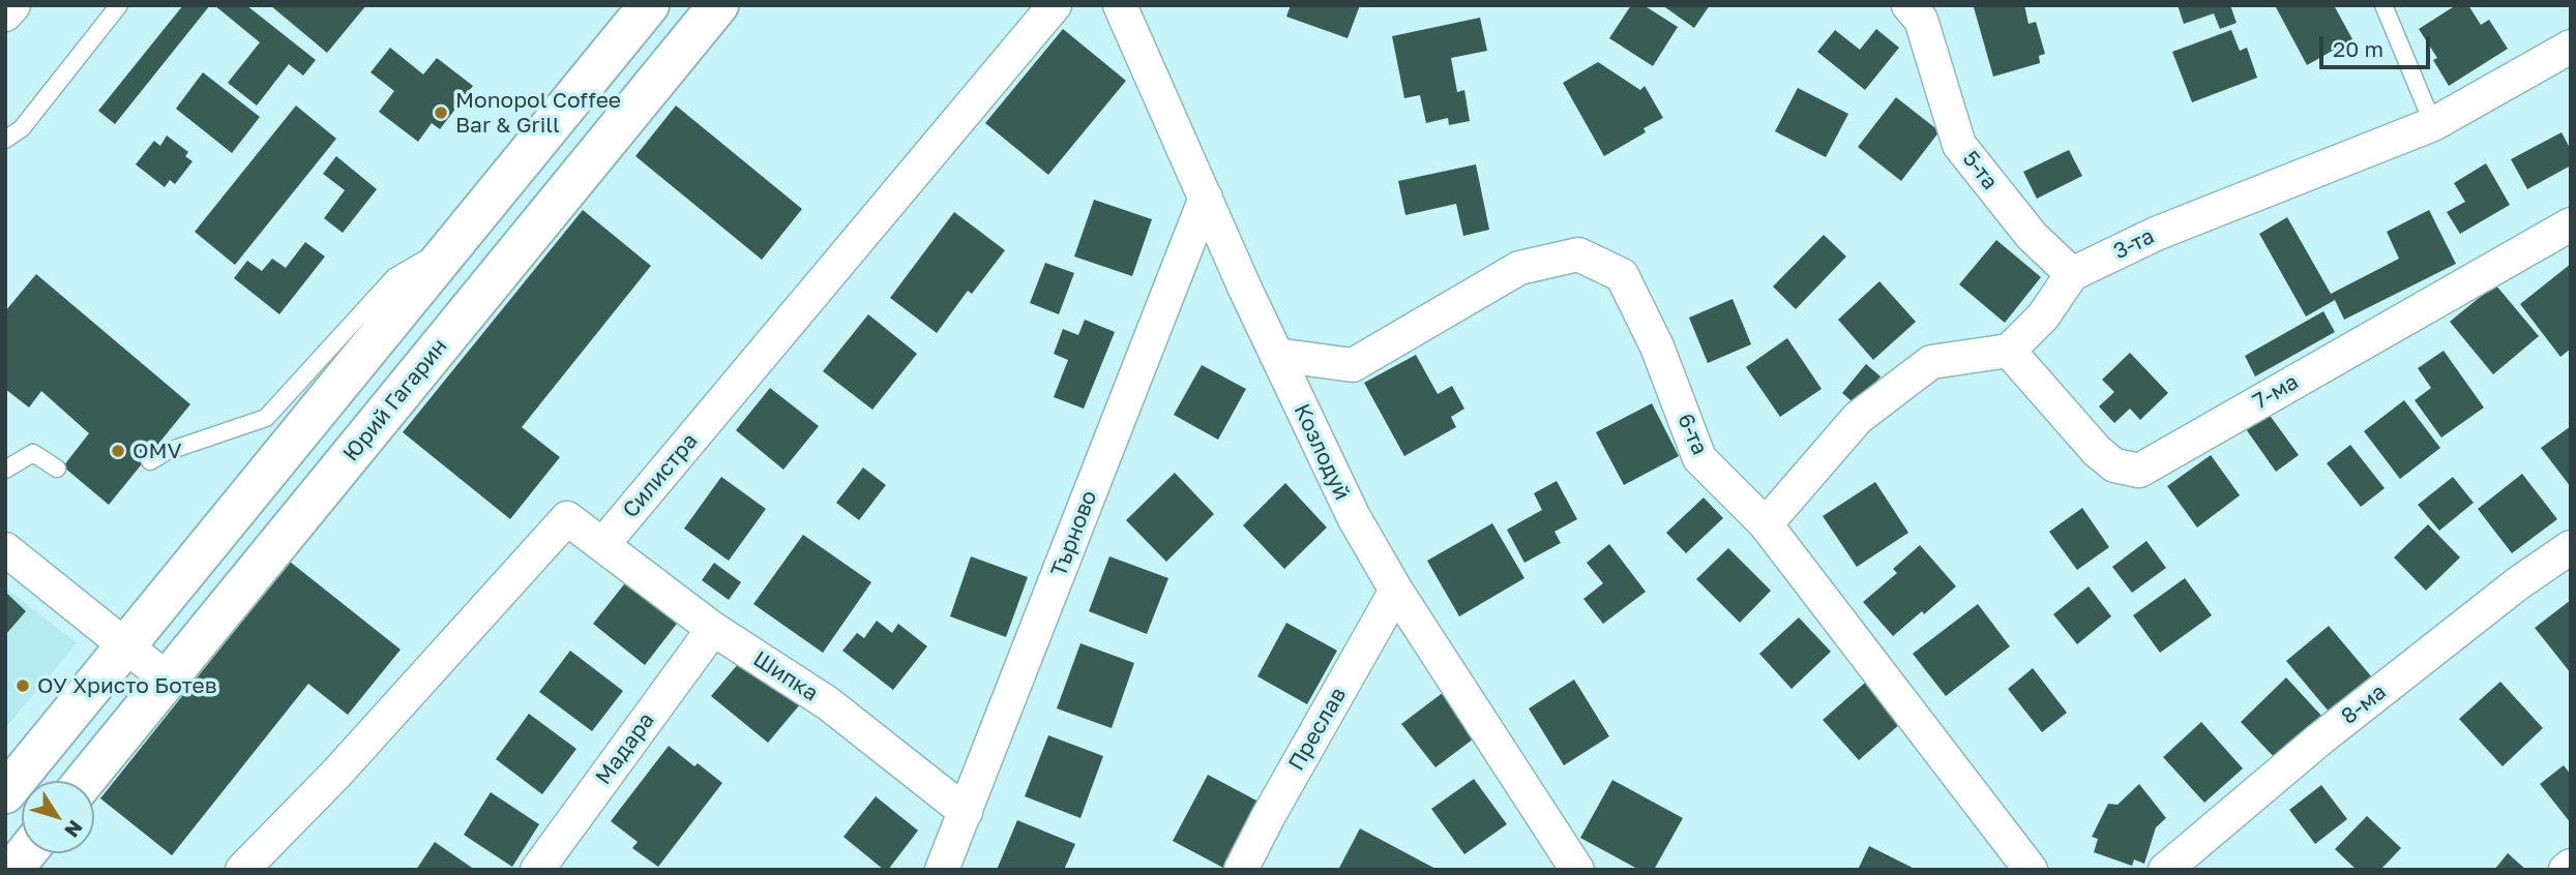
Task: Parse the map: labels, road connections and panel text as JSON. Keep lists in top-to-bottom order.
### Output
{
  "streets": {
    "street": [
      "5-та",
      "3-та",
      "7-ма",
      "Юрий Гагарин",
      "6-та",
      "Козлодуй",
      "Силистра",
      "Търново",
      "Шипка",
      "8-ма",
      "Преслав",
      "Мадара"
    ]
  },
  "crossings": [
    ["5-та", "3-та"],
    ["3-та", "7-ма"],
    ["6-та", "Козлодуй"],
    ["Козлодуй", "Търново"],
    ["Козлодуй", "Преслав"],
    ["Силистра", "Шипка"],
    ["Търново", "Шипка"],
    ["Шипка", "Мадара"]
  ],
  "places": ["Monopol Coffee Bar & Grill", "OMV", "ОУ Христо Ботев"],
  "scale_bar": "20 m",
  "north": "bottom right"
}
